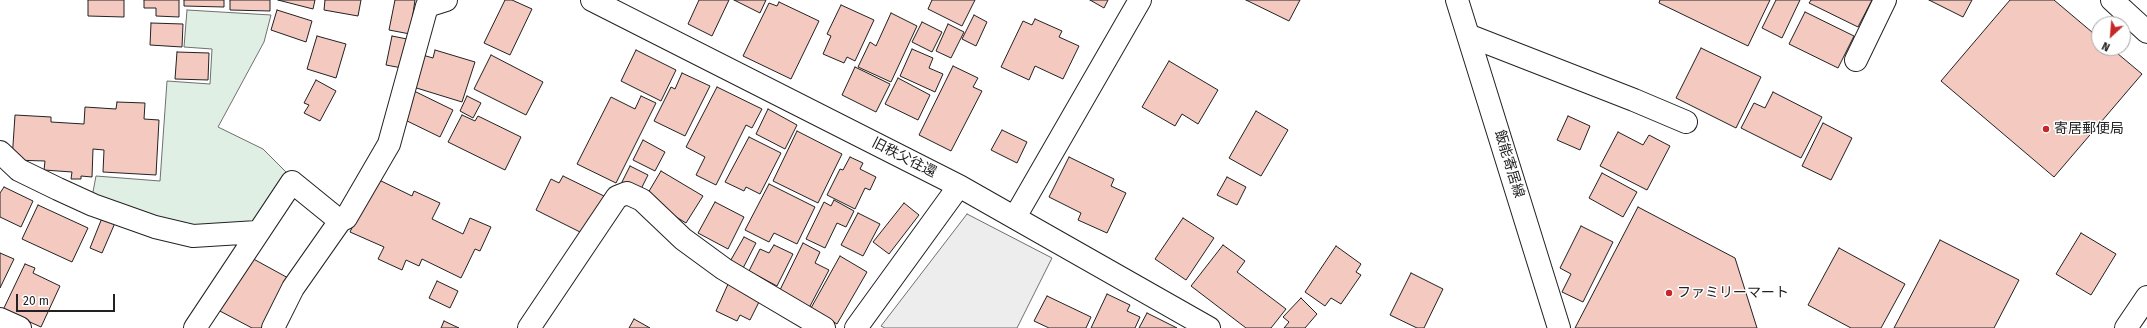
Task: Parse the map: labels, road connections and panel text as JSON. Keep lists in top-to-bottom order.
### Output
{
  "streets": {
    "street": ["旧秩父往還", "飯能寄居線"]
  },
  "places": ["寄居郵便局", "ファミリーマート"],
  "scale_bar": "20 m",
  "north": "bottom left"
}
